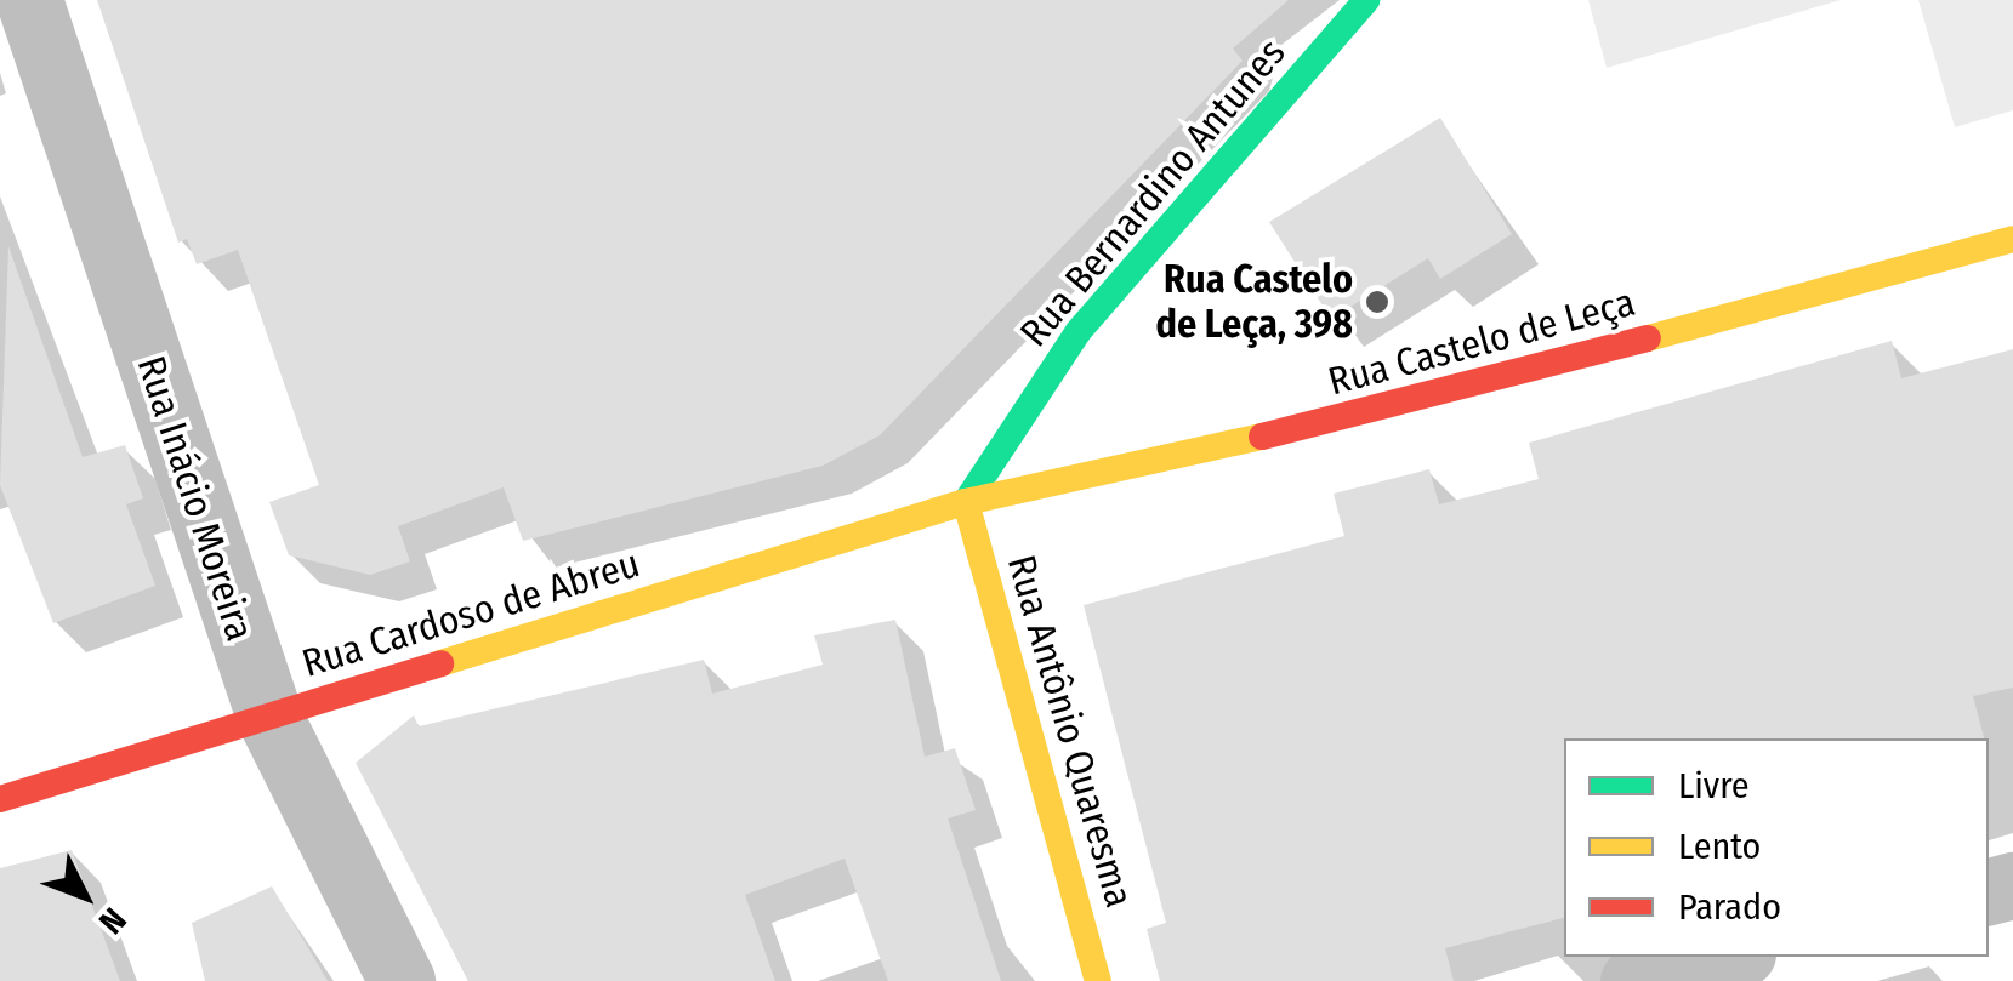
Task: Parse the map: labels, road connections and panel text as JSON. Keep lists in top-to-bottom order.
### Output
{
  "streets": {
    "street": [
      "Rua Bernardino Antunes",
      "Rua Castelo de Leça",
      "Rua Inácio Moreira",
      "Rua Cardoso de Abreu",
      "Rua Antônio Quaresma"
    ]
  },
  "crossings": [
    ["Rua Bernardino Antunes", "Rua Castelo de Leça"],
    ["Rua Bernardino Antunes", "Rua Cardoso de Abreu"],
    ["Rua Bernardino Antunes", "Rua Antônio Quaresma"],
    ["Rua Castelo de Leça", "Rua Cardoso de Abreu"],
    ["Rua Castelo de Leça", "Rua Antônio Quaresma"],
    ["Rua Inácio Moreira", "Rua Cardoso de Abreu"],
    ["Rua Cardoso de Abreu", "Rua Antônio Quaresma"]
  ],
  "places": ["Rua Castelo de Leça, 398"],
  "legend": ["Livre", "Lento", "Parado"],
  "north": "bottom right"
}
